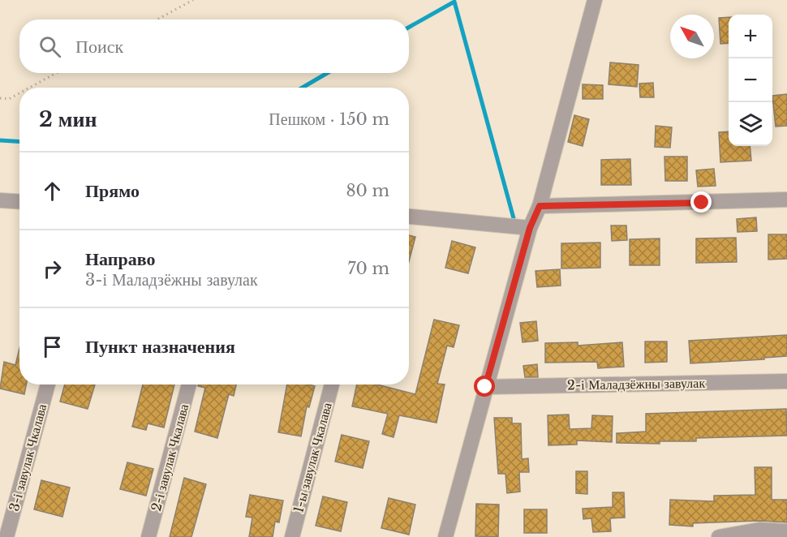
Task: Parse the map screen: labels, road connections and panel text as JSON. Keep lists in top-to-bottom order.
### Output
{
  "streets": {
    "street": [
      "2-і Маладзёжны завулак",
      "3-і завулак Чкалава",
      "2-і завулак Чкалава",
      "1-ы завулак Чкалава"
    ]
  },
  "north": "top left",
  "page": {
    "map_buttons": ["+", "−"],
    "search": "Поиск",
    "heading": ["2 мин", "Пешком · 150 m"],
    "list": [
      ["Прямо", "80 m"],
      ["Направо", "3-і Маладзёжны завулак", "70 m"],
      "Пункт назначения"
    ]
  }
}
